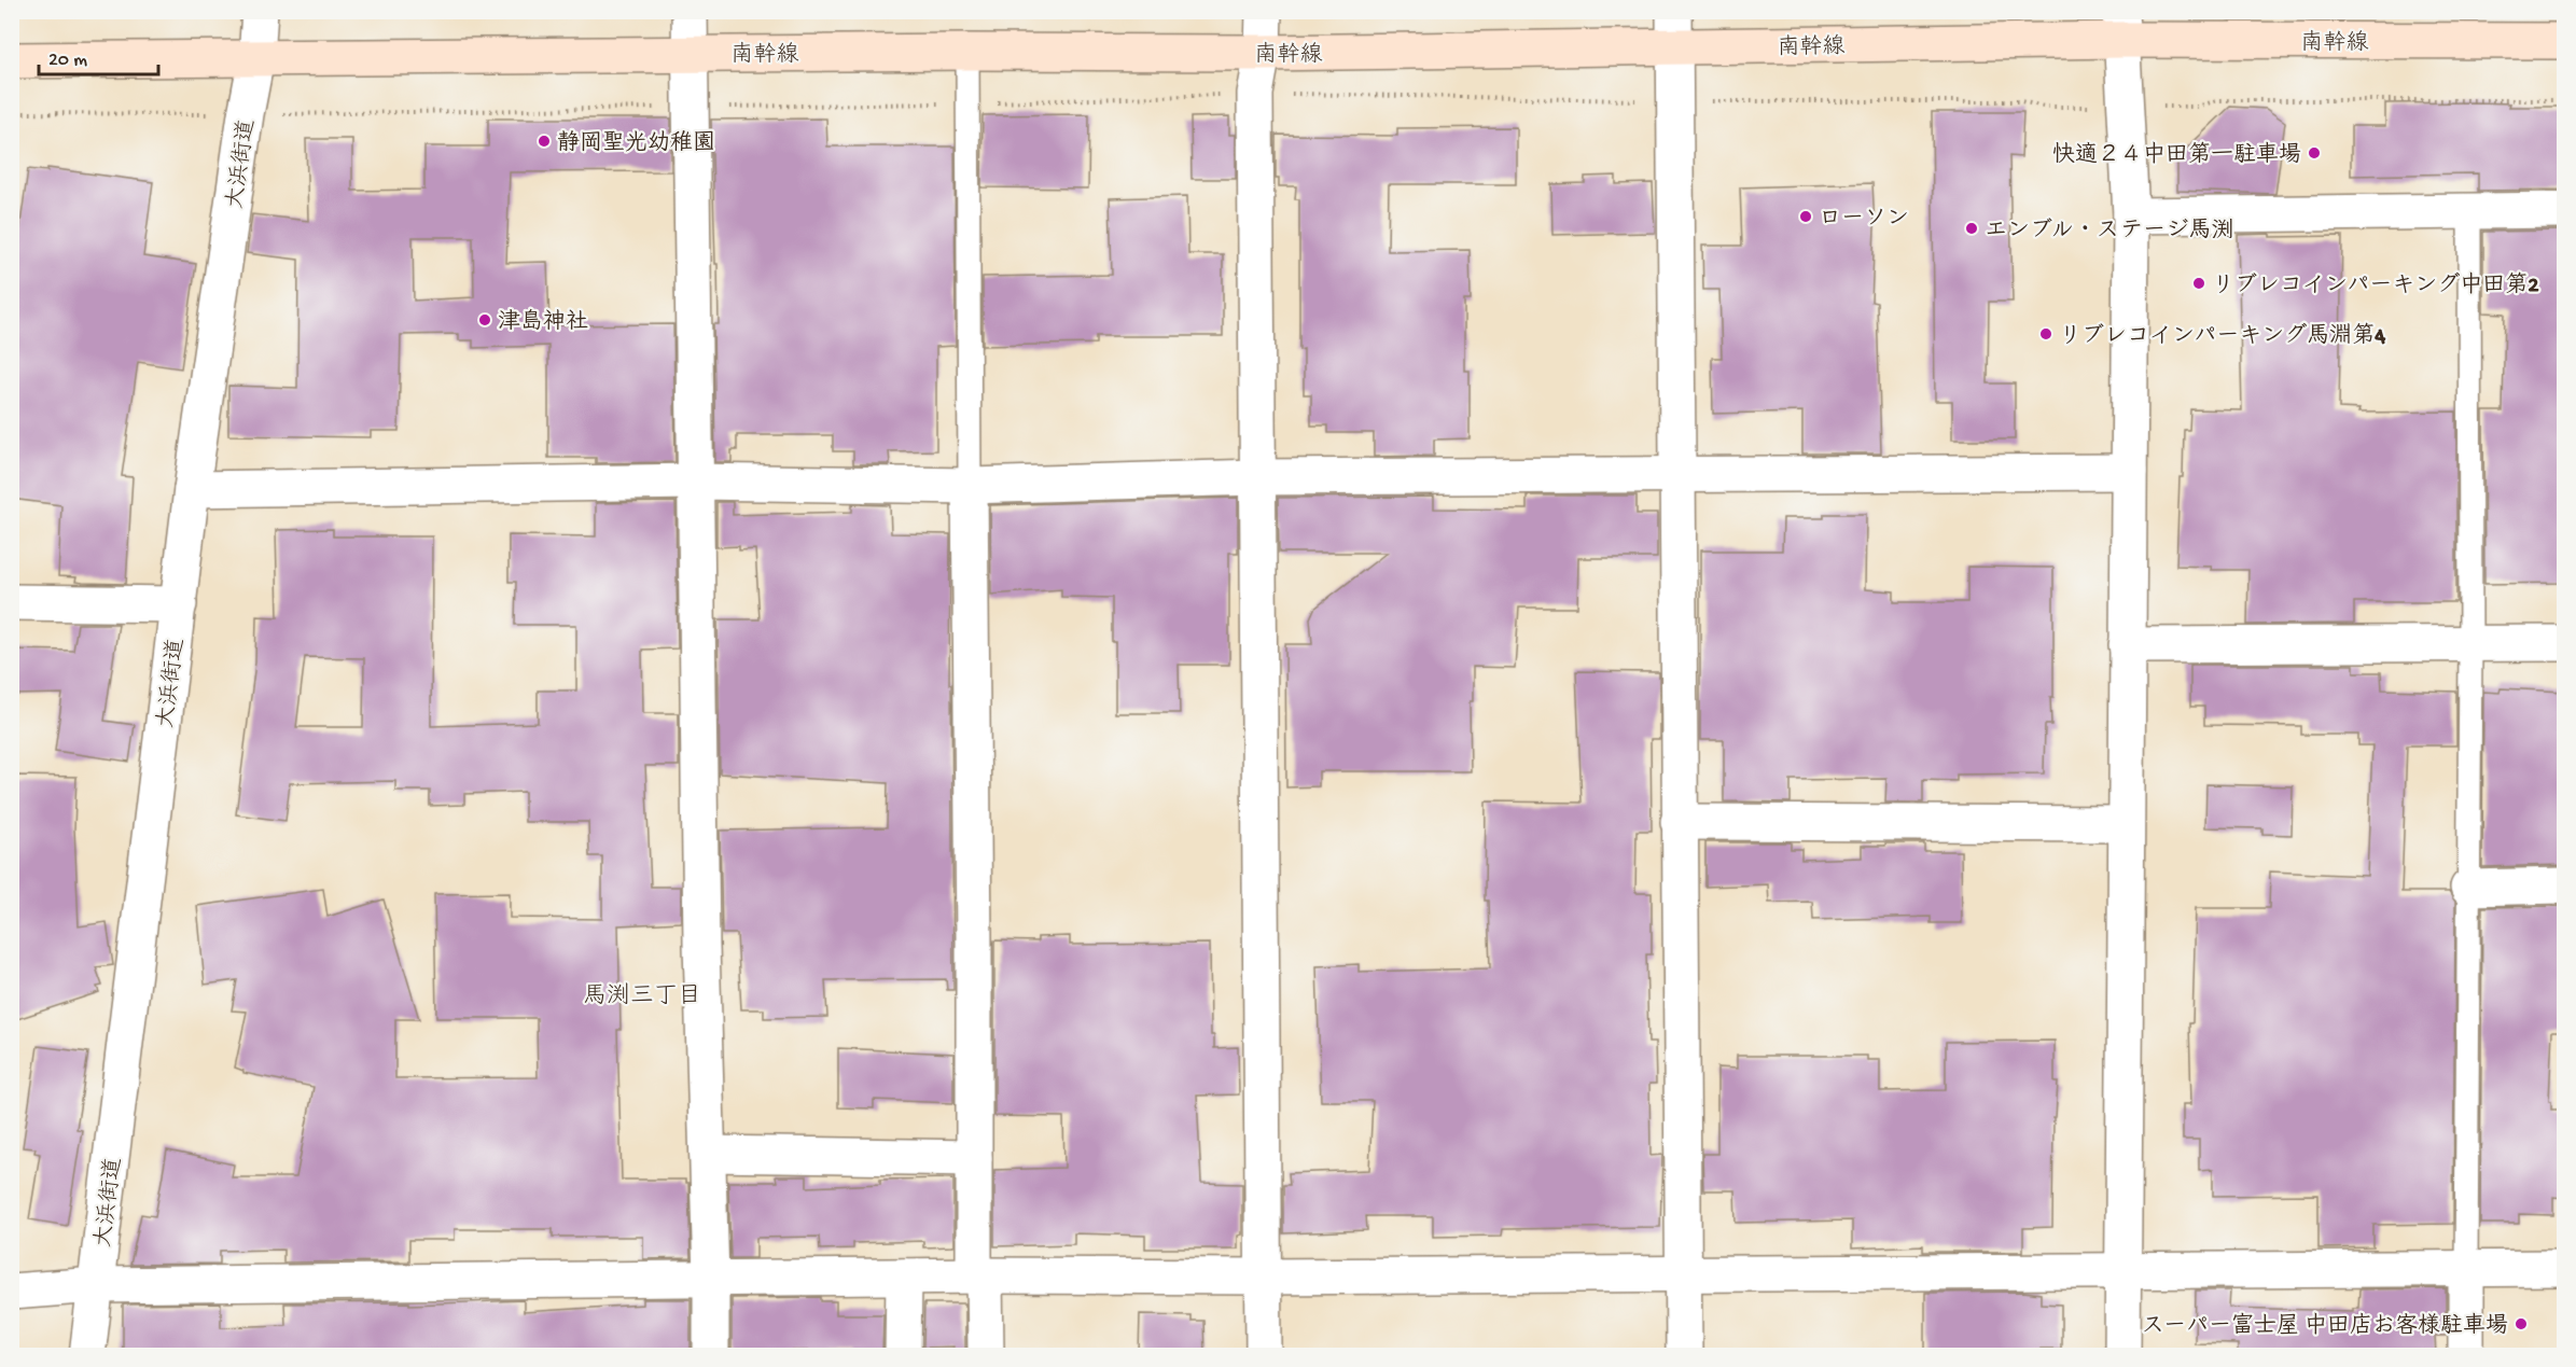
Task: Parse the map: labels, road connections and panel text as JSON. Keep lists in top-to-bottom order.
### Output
{
  "streets": {
    "main road": ["南幹線"],
    "street": ["大浜街道"]
  },
  "crossings": [
    ["南幹線", "大浜街道"]
  ],
  "districts": ["馬渕三丁目"],
  "places": [
    "静岡聖光幼稚園",
    "快適２４中田第一駐車場",
    "ローソン",
    "エンブル・ステージ馬渕",
    "リブレコインパーキング中田第2",
    "津島神社",
    "リブレコインパーキング馬淵第4",
    "スーパー富士屋 中田店お客様駐車場"
  ],
  "scale_bar": "20 m"
}
